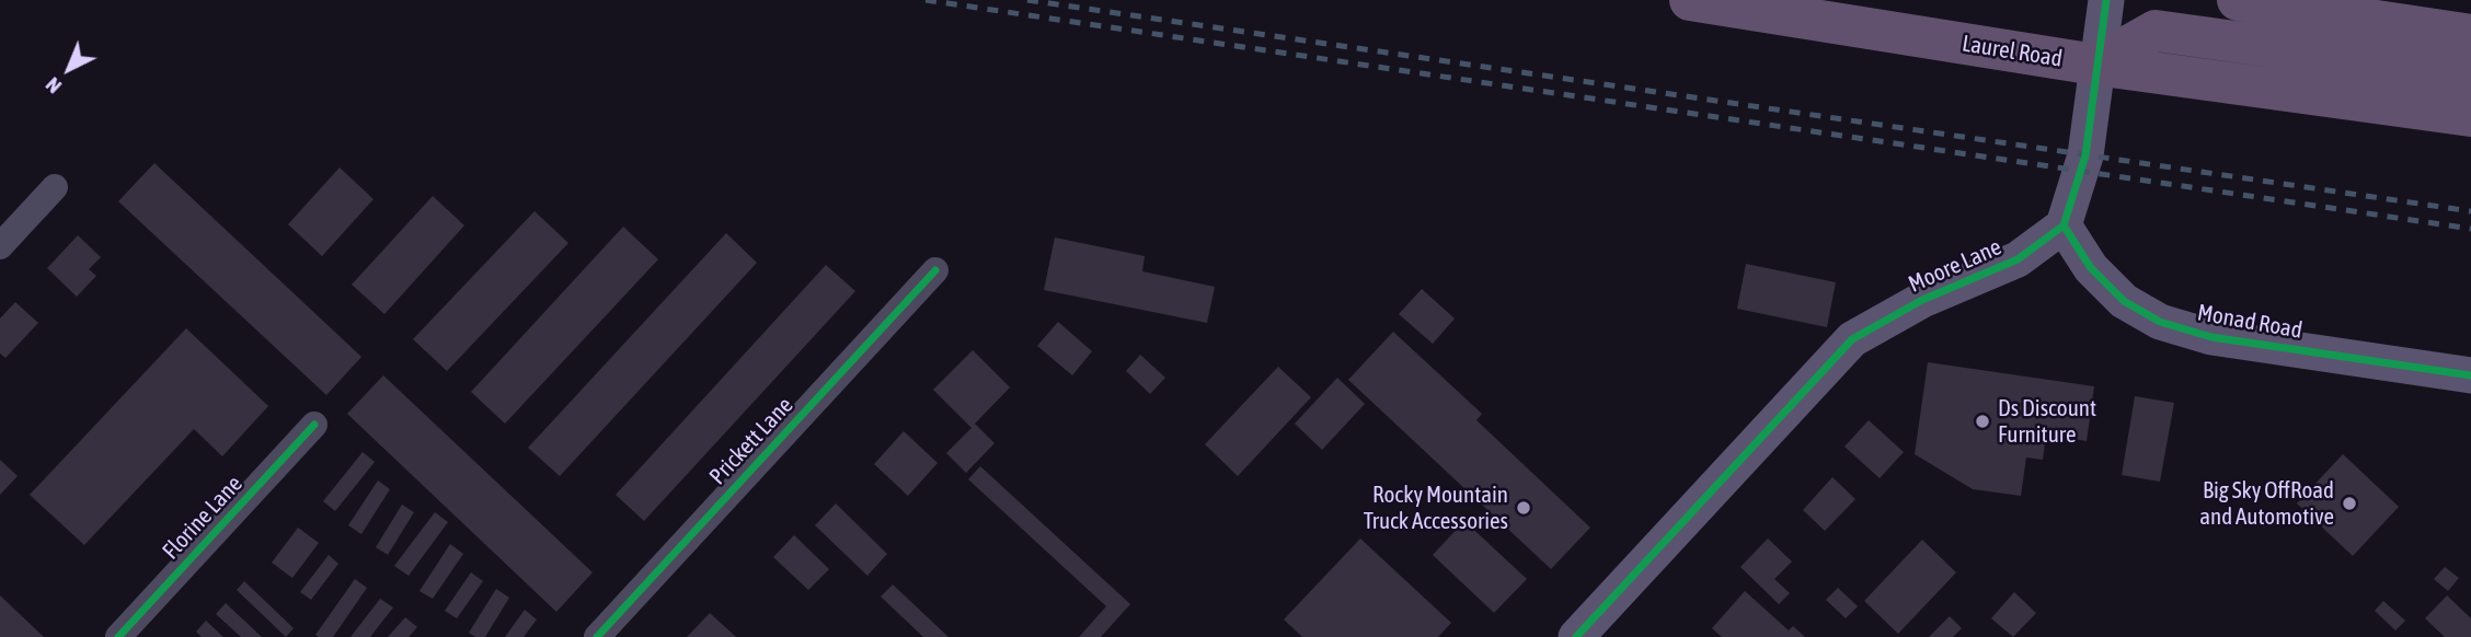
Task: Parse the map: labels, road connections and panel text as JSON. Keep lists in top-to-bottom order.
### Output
{
  "streets": {
    "main road": ["Laurel Road"],
    "street": [
      "Moore Lane",
      "Monad Road",
      "Prickett Lane",
      "Florine Lane"
    ]
  },
  "crossings": [
    ["Moore Lane", "Monad Road"]
  ],
  "places": ["Ds Discount Furniture", "Big Sky OffRoad and Automotive", "Rocky Mountain Truck Accessories"],
  "north": "bottom left"
}
